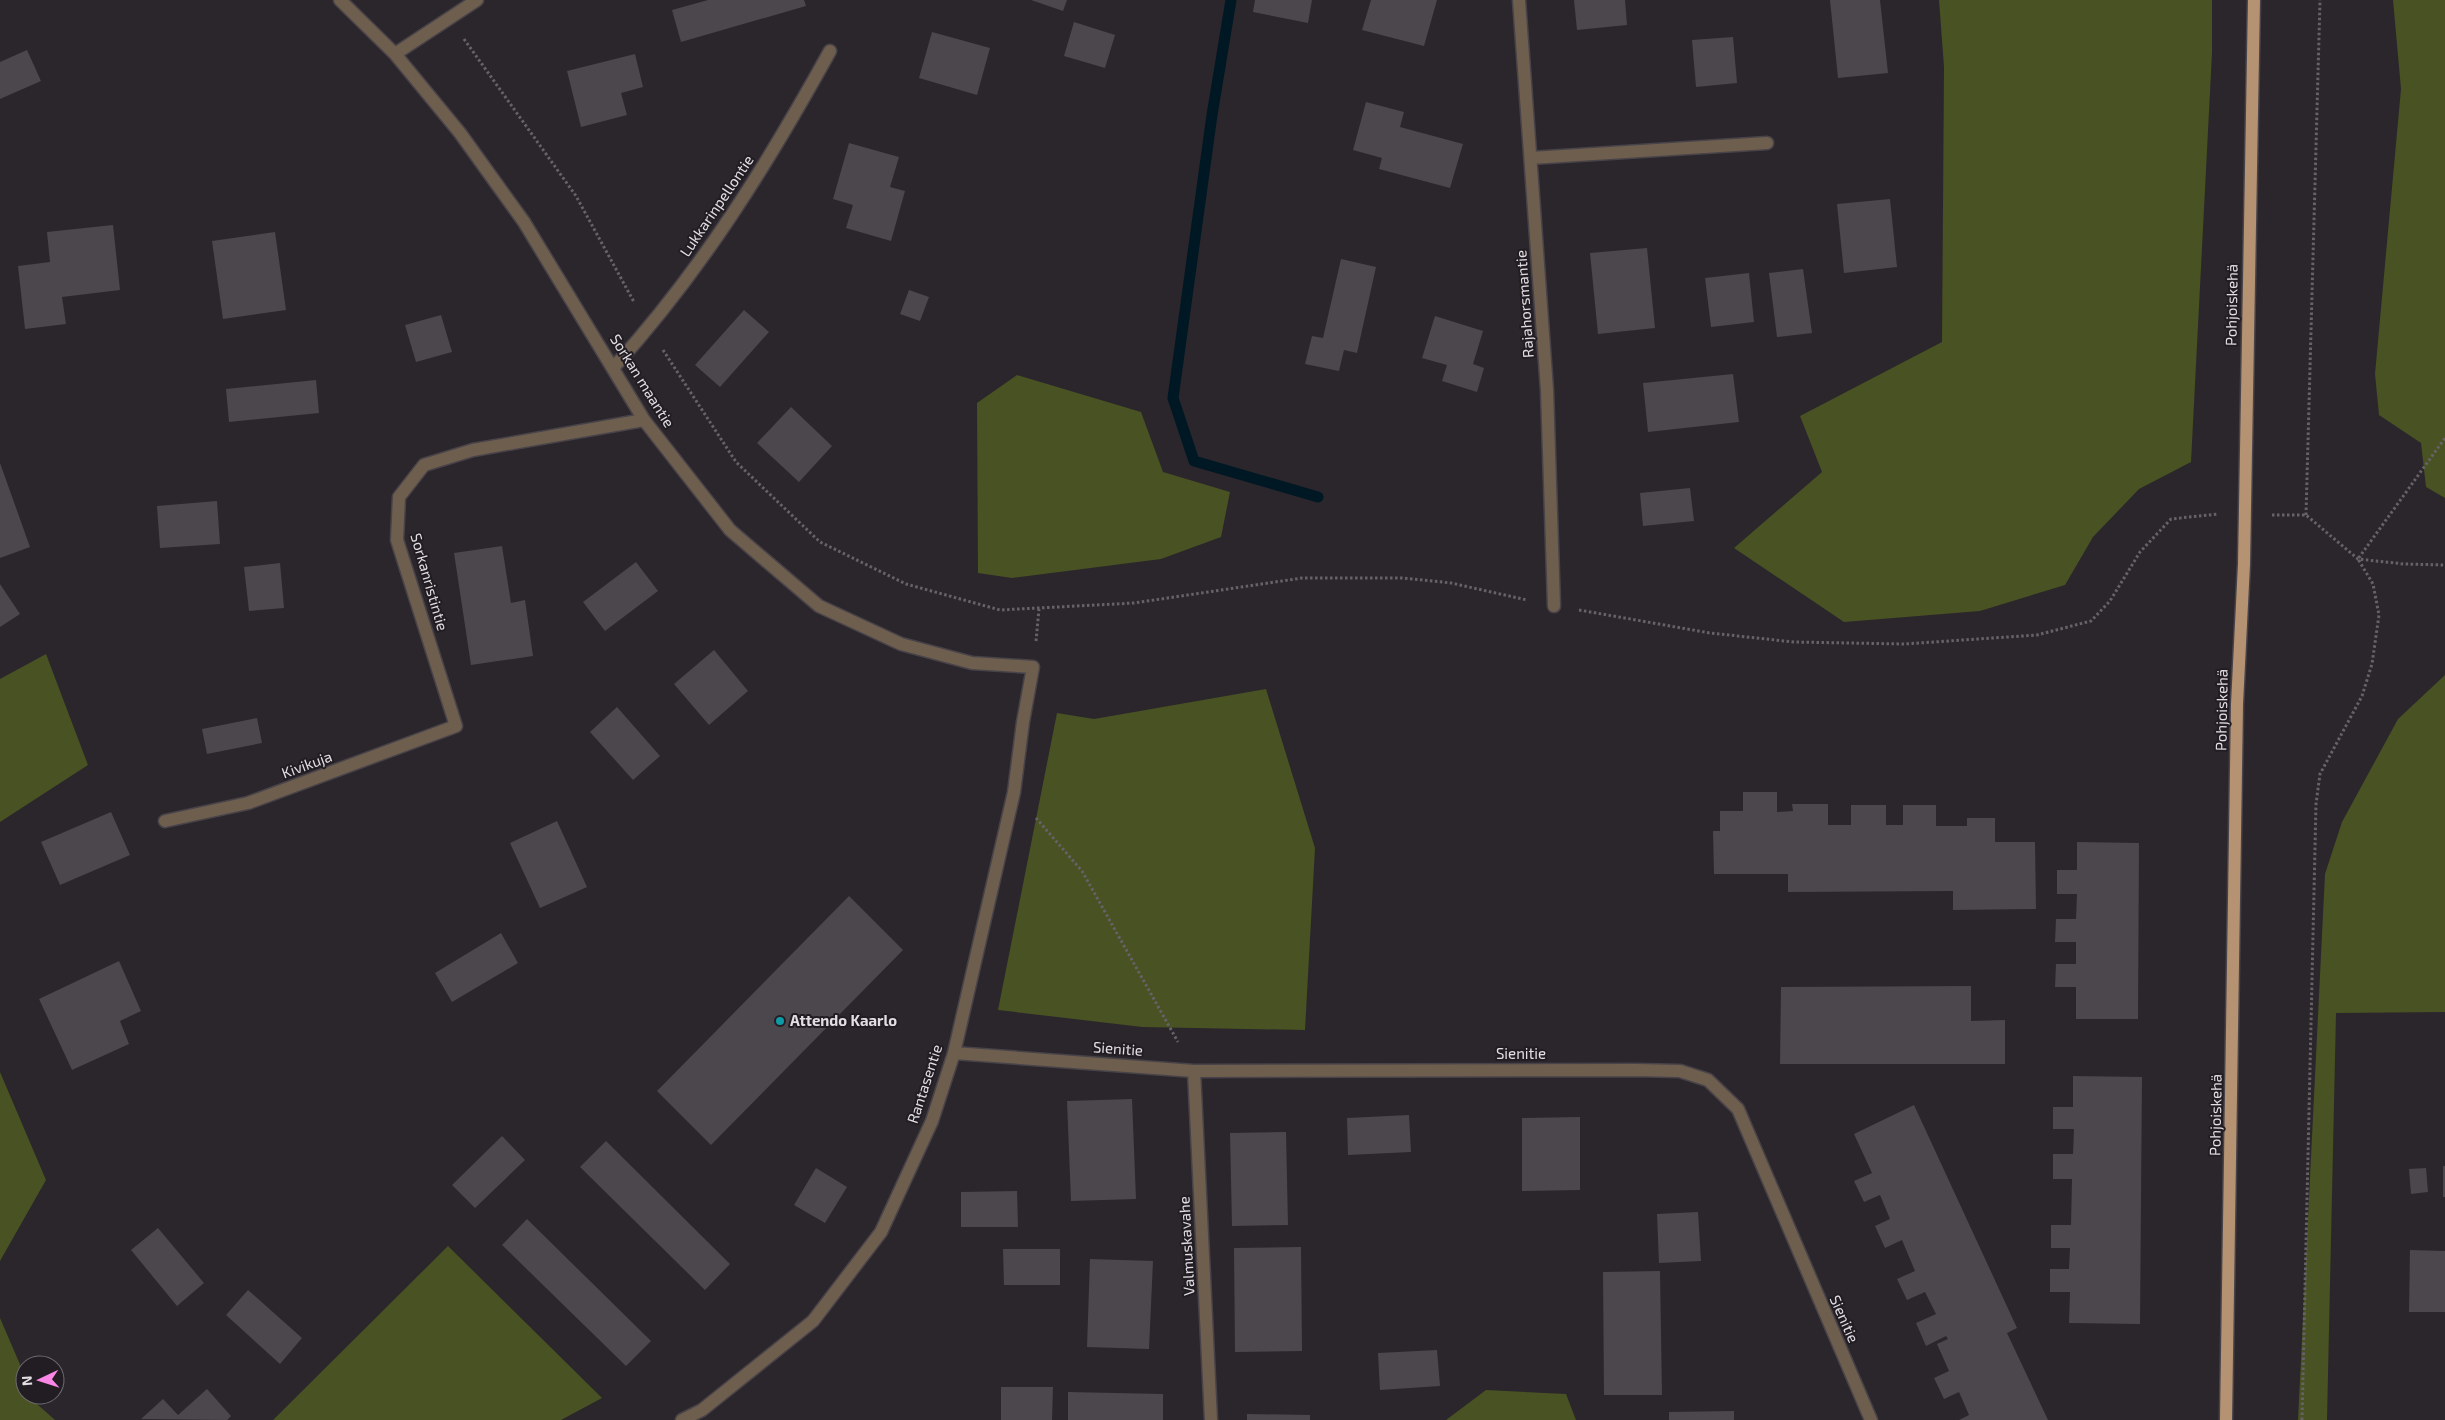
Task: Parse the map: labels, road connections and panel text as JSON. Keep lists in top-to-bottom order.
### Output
{
  "streets": {
    "main road": ["Pohjoiskehä"],
    "street": [
      "Lukkarinpellontie",
      "Rajahorsmantie",
      "Sorkan maantie",
      "Sorkanristintie",
      "Kivikuja",
      "Sienitie",
      "Rantasentie",
      "Valmuskavahe"
    ]
  },
  "crossings": [
    ["Lukkarinpellontie", "Sorkan maantie"],
    ["Sorkan maantie", "Sorkanristintie"],
    ["Sorkan maantie", "Rantasentie"],
    ["Sorkanristintie", "Kivikuja"],
    ["Sienitie", "Rantasentie"],
    ["Sienitie", "Valmuskavahe"]
  ],
  "places": ["Attendo Kaarlo"],
  "north": "left"
}
